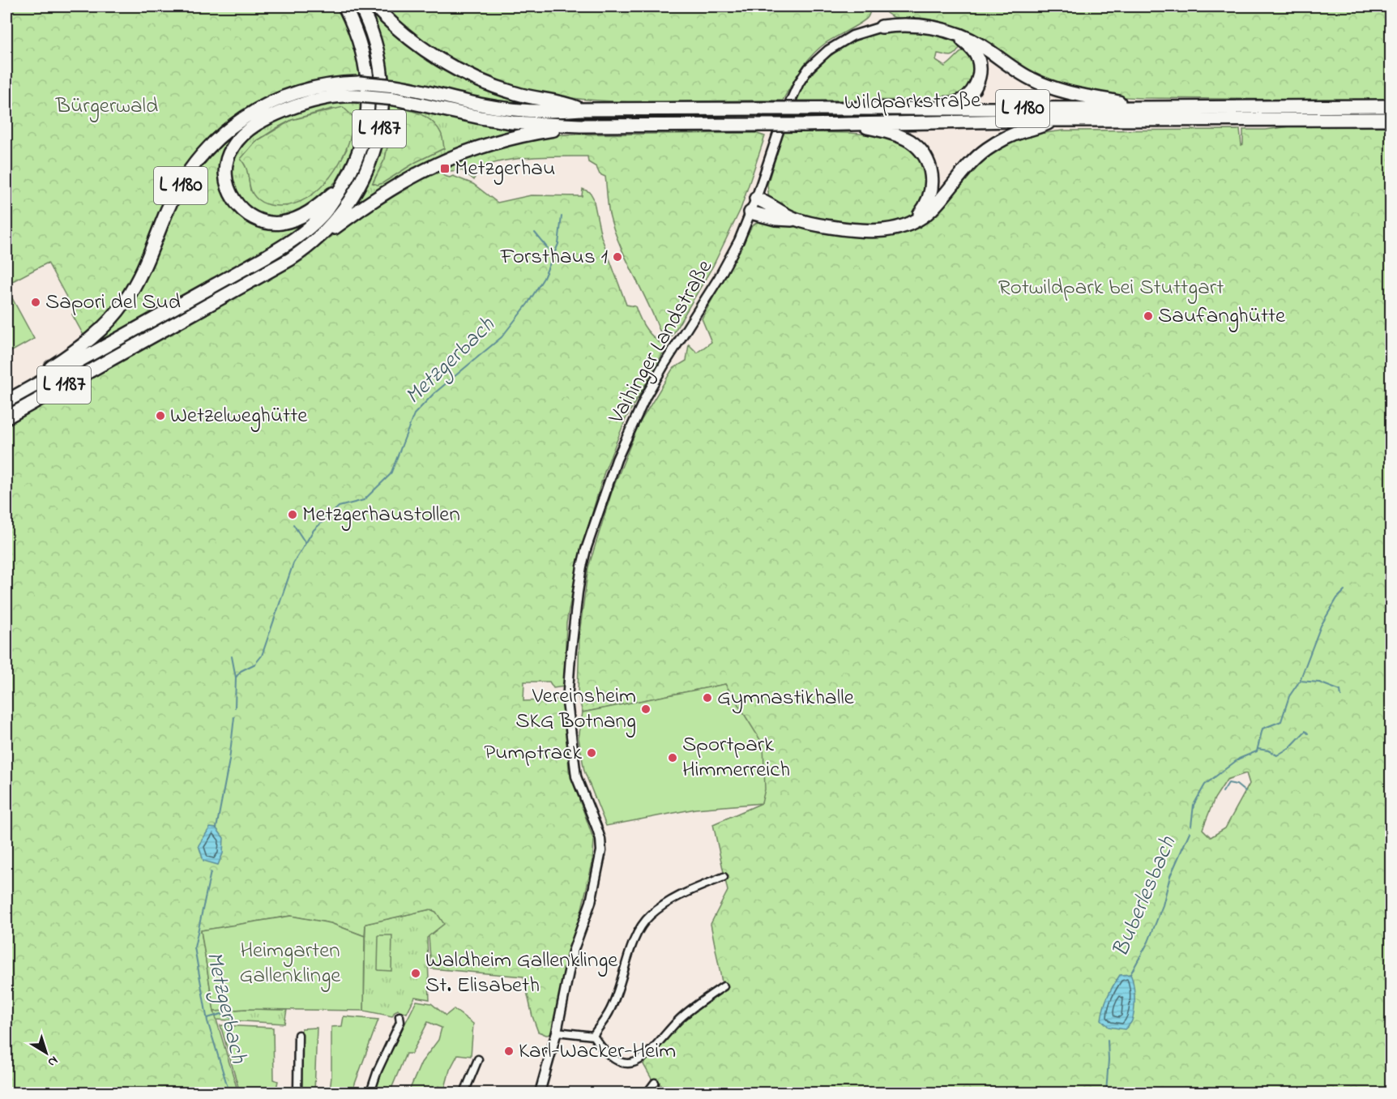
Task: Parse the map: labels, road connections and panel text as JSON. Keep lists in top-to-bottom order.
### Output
{
  "streets": {
    "highway": ["Wildparkstraße", "L 1180", "L 1187"],
    "street": ["Vaihinger Landstraße"]
  },
  "crossings": [
    ["Wildparkstraße", "L 1180"],
    ["L 1180", "L 1187"],
    ["L 1180", "Vaihinger Landstraße"]
  ],
  "water": ["Metzgerbach", "Buberlesbach"],
  "parks": ["Bürgerwald", "Rotwildpark bei Stuttgart", "Heimgarten Gallenklinge"],
  "places": {
    "transit": ["Metzgerhau"],
    "other": [
      "Forsthaus 1",
      "Sapori del Sud",
      "Saufanghütte",
      "Wetzelweghütte",
      "Metzgerhaustollen",
      "Gymnastikhalle",
      "Vereinsheim SKG Botnang",
      "Pumptrack",
      "Sportpark Himmerreich",
      "Waldheim Gallenklinge St. Elisabeth",
      "Karl-Wacker-Heim"
    ]
  },
  "north": "bottom right"
}
